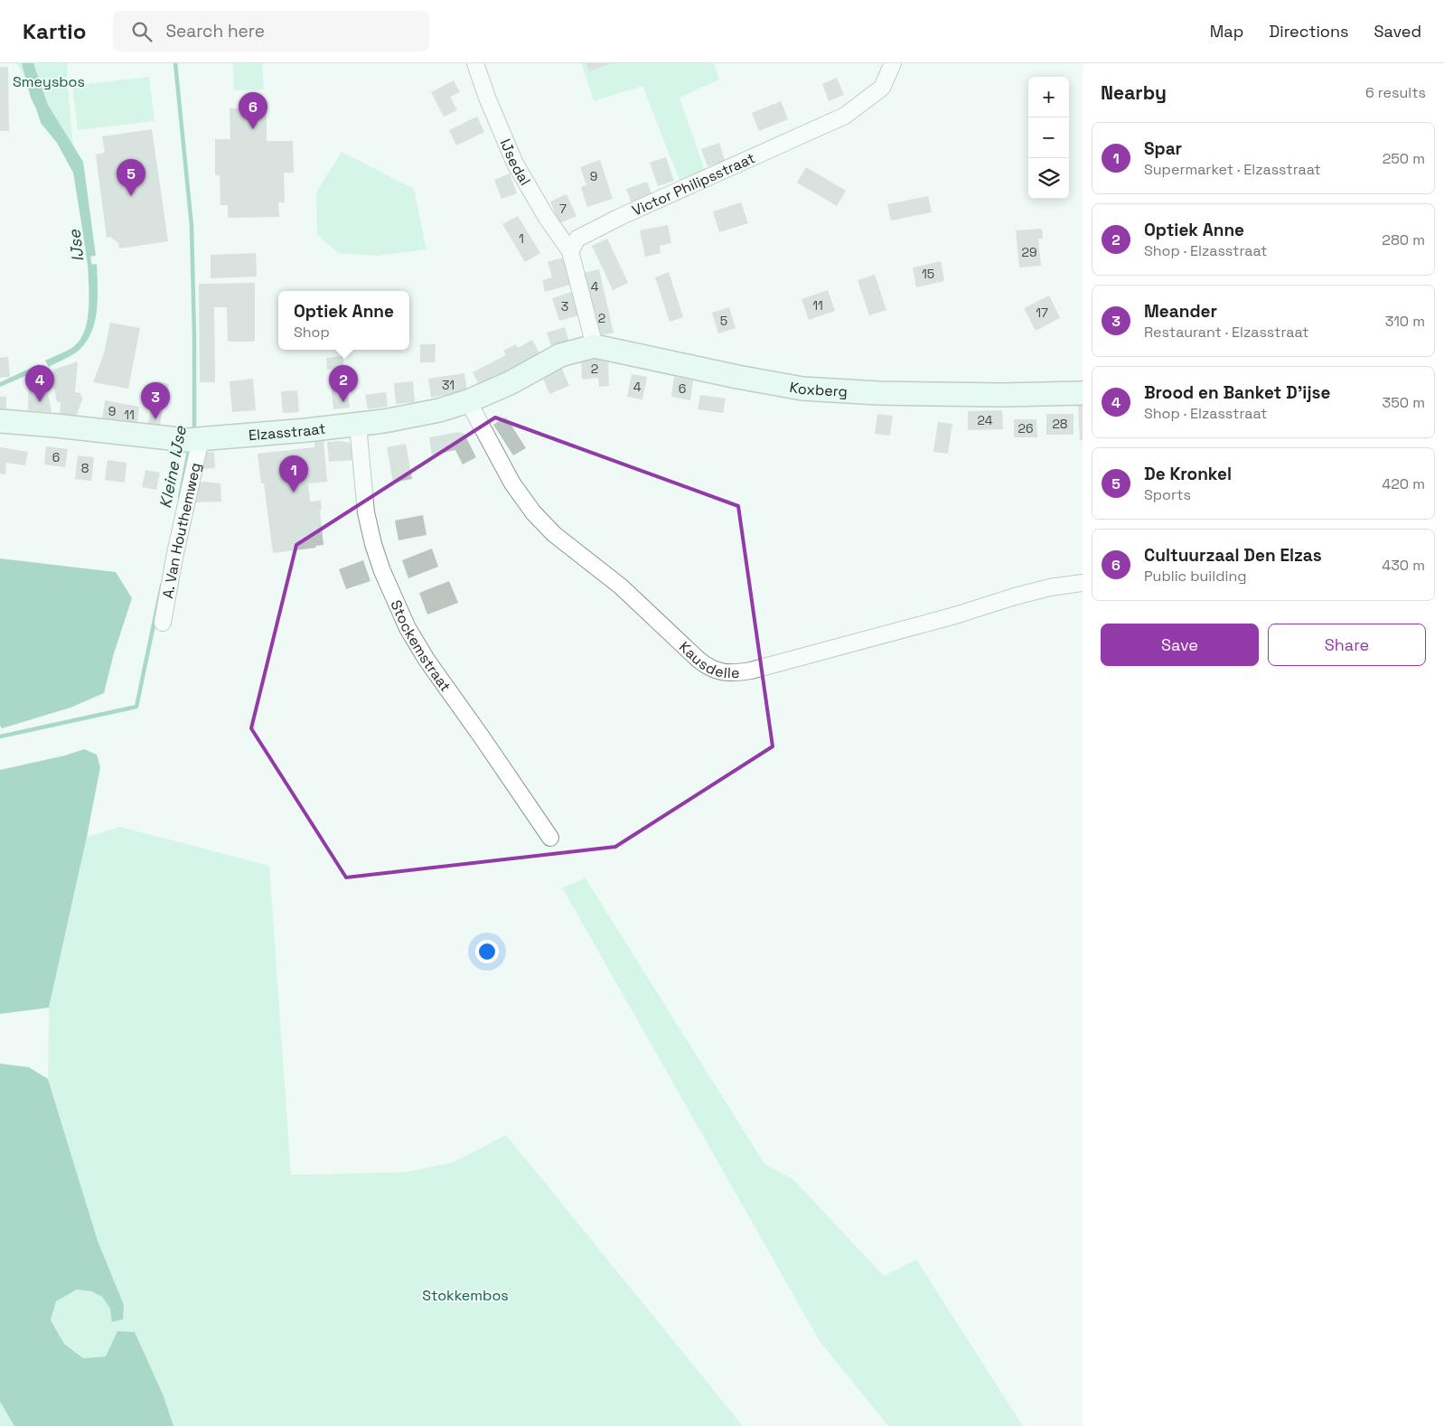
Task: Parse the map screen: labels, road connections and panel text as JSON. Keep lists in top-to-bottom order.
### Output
{
  "streets": {
    "street": [
      "IJsedal",
      "Victor Philipsstraat",
      "Koxberg",
      "Elzasstraat",
      "A. Van Houthemweg",
      "Stockemstraat",
      "Kausdelle"
    ]
  },
  "crossings": [
    ["IJsedal", "Victor Philipsstraat"],
    ["Koxberg", "Elzasstraat"],
    ["Elzasstraat", "A. Van Houthemweg"],
    ["Elzasstraat", "Stockemstraat"],
    ["Elzasstraat", "Kausdelle"]
  ],
  "water": ["IJse", "Kleine IJse"],
  "parks": ["Smeysbos", "Stokkembos"],
  "house_numbers": [
    "9",
    "7",
    "1",
    "29",
    "15",
    "4",
    "11",
    "3",
    "17",
    "2",
    "5",
    "2",
    "31",
    "4",
    "6",
    "9",
    "11",
    "24",
    "28",
    "26",
    "6",
    "8"
  ],
  "page": {
    "header": "Kartio",
    "search": "Search here",
    "nav": ["Map", "Directions", "Saved"],
    "heading": ["Nearby", "6 results"],
    "map_buttons": ["+", "−"],
    "pins": [
      "6",
      "5",
      "2",
      "4",
      "3",
      "1"
    ],
    "list": [
      {
        "mark": "1",
        "name": "Spar",
        "note": "Supermarket · Elzasstraat",
        "value": "250 m"
      },
      {
        "mark": "2",
        "name": "Optiek Anne",
        "note": "Shop · Elzasstraat",
        "value": "280 m"
      },
      {
        "mark": "3",
        "name": "Meander",
        "note": "Restaurant · Elzasstraat",
        "value": "310 m"
      },
      {
        "mark": "4",
        "name": "Brood en Banket D'ijse",
        "note": "Shop · Elzasstraat",
        "value": "350 m"
      },
      {
        "mark": "5",
        "name": "De Kronkel",
        "note": "Sports",
        "value": "420 m"
      },
      {
        "mark": "6",
        "name": "Cultuurzaal Den Elzas",
        "note": "Public building",
        "value": "430 m"
      }
    ],
    "popup": ["Optiek Anne", "Shop"],
    "buttons": ["Save", "Share"]
  }
}
